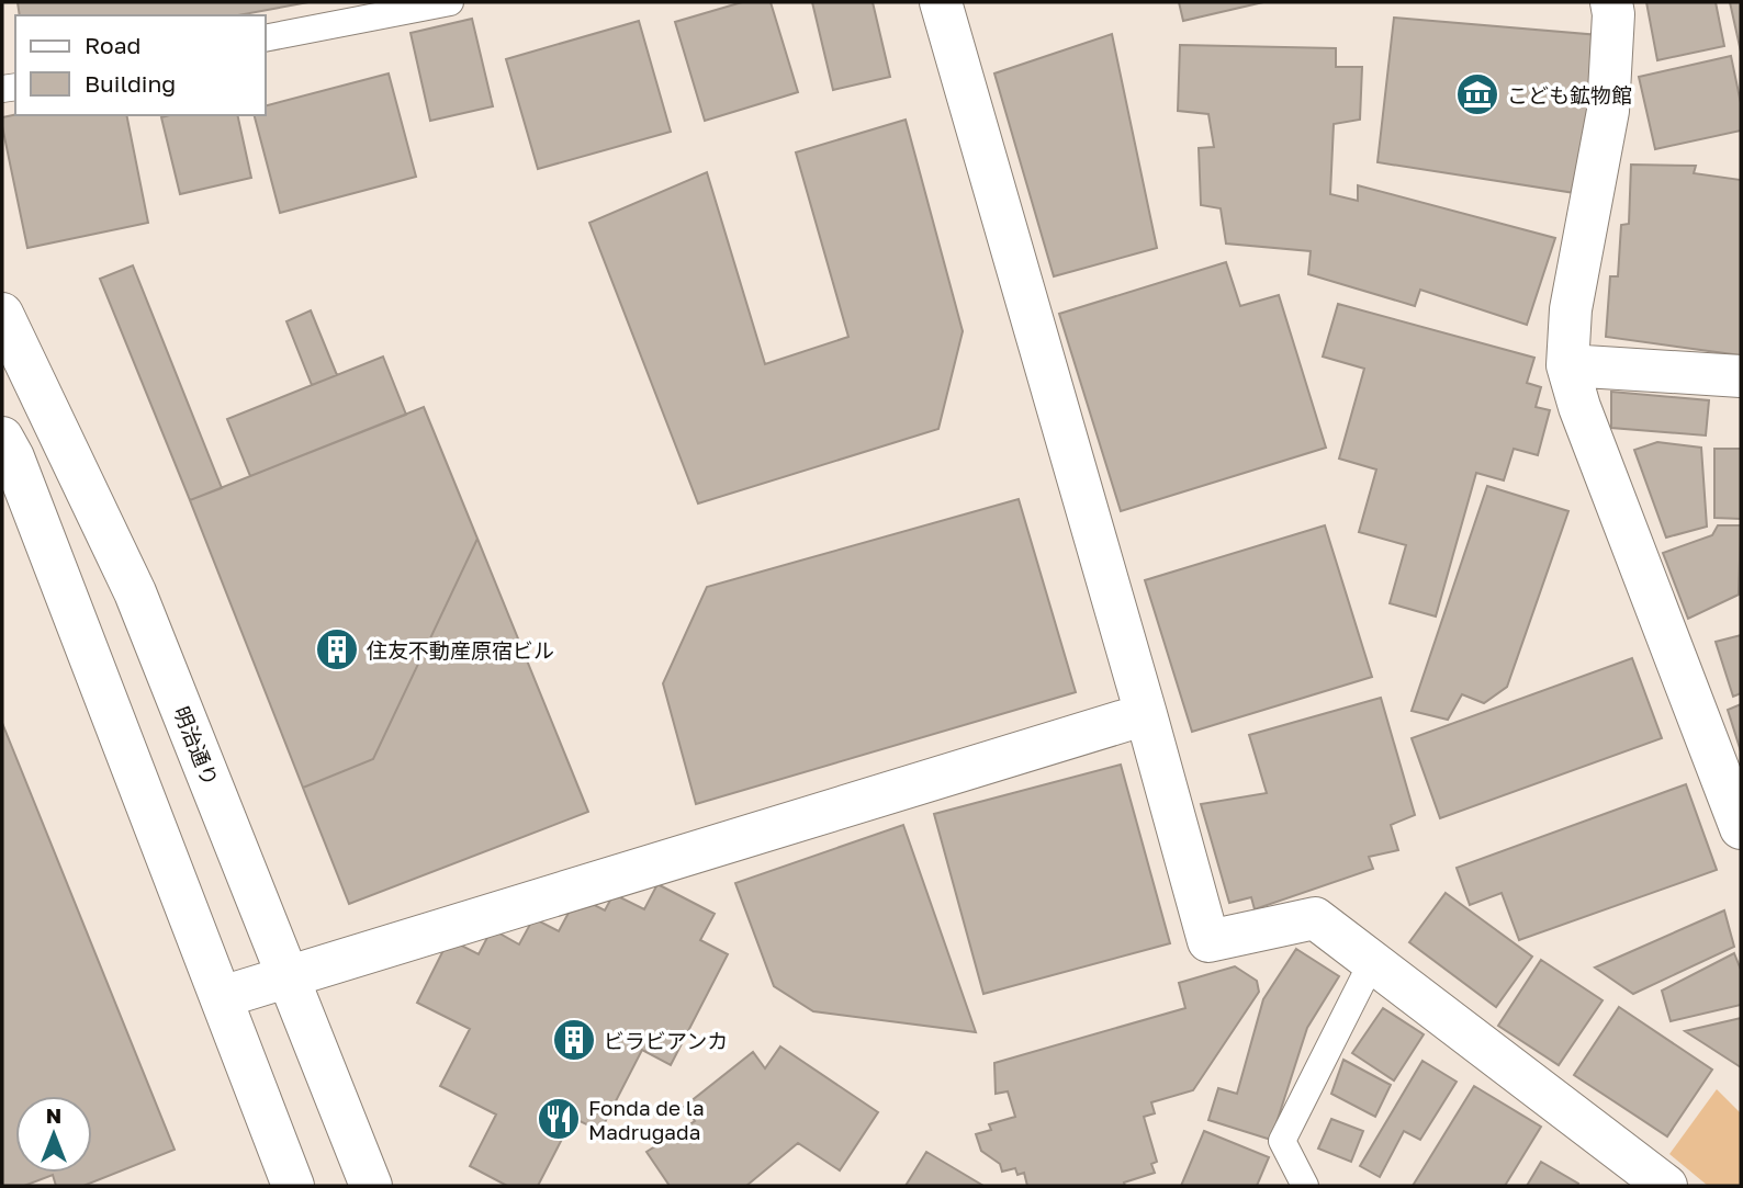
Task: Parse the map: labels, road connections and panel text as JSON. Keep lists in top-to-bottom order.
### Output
{
  "streets": {
    "street": ["明治通り"]
  },
  "places": {
    "museum": ["こども鉱物館"],
    "building": ["住友不動産原宿ビル", "ビラビアンカ"],
    "restaurant": ["Fonda de la Madrugada"]
  },
  "legend": ["Road", "Building"],
  "north": "top"
}
